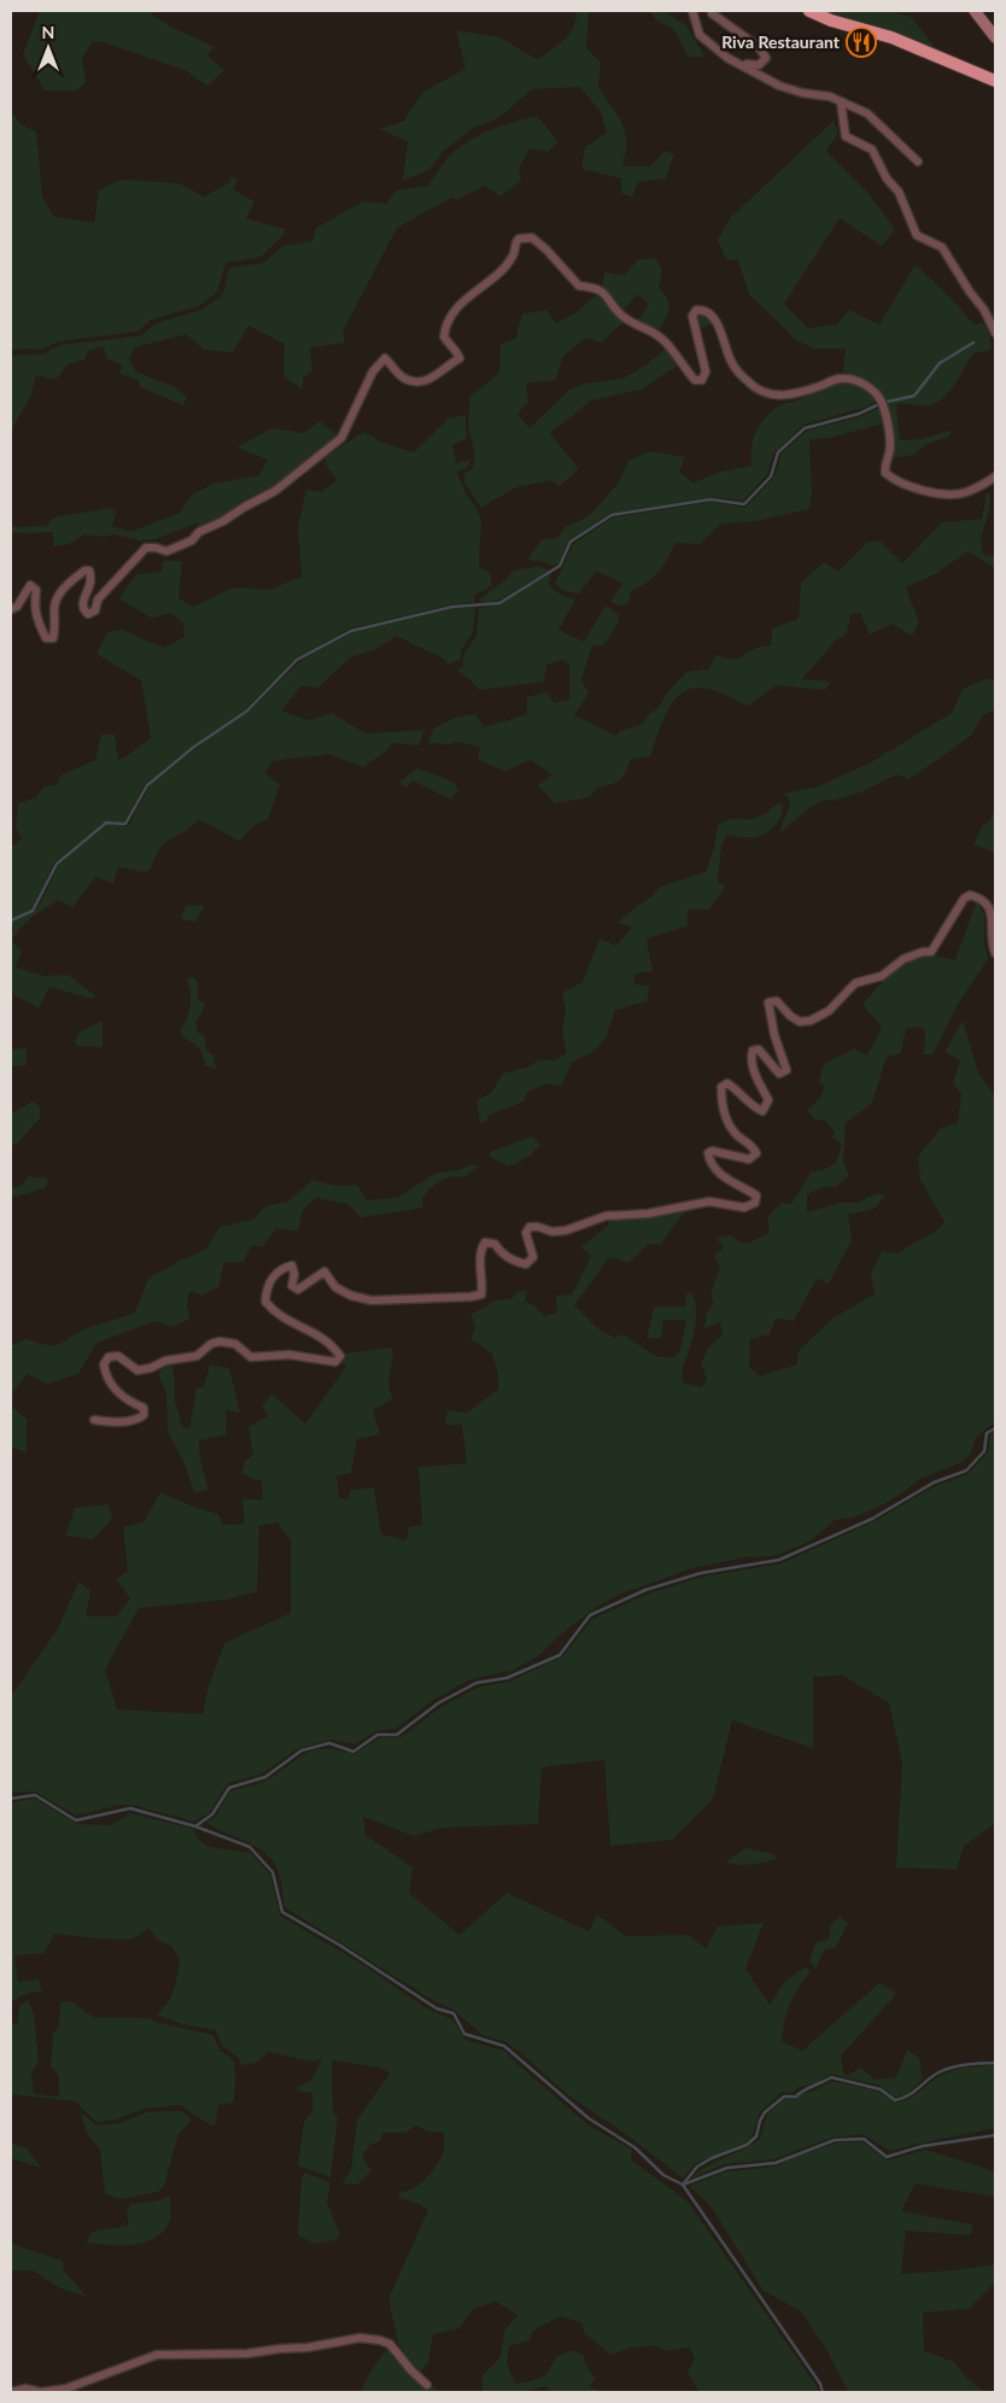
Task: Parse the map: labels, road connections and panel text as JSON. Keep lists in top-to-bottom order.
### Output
{
  "places": {
    "restaurant": ["Riva Restaurant"]
  },
  "north": "top"
}
